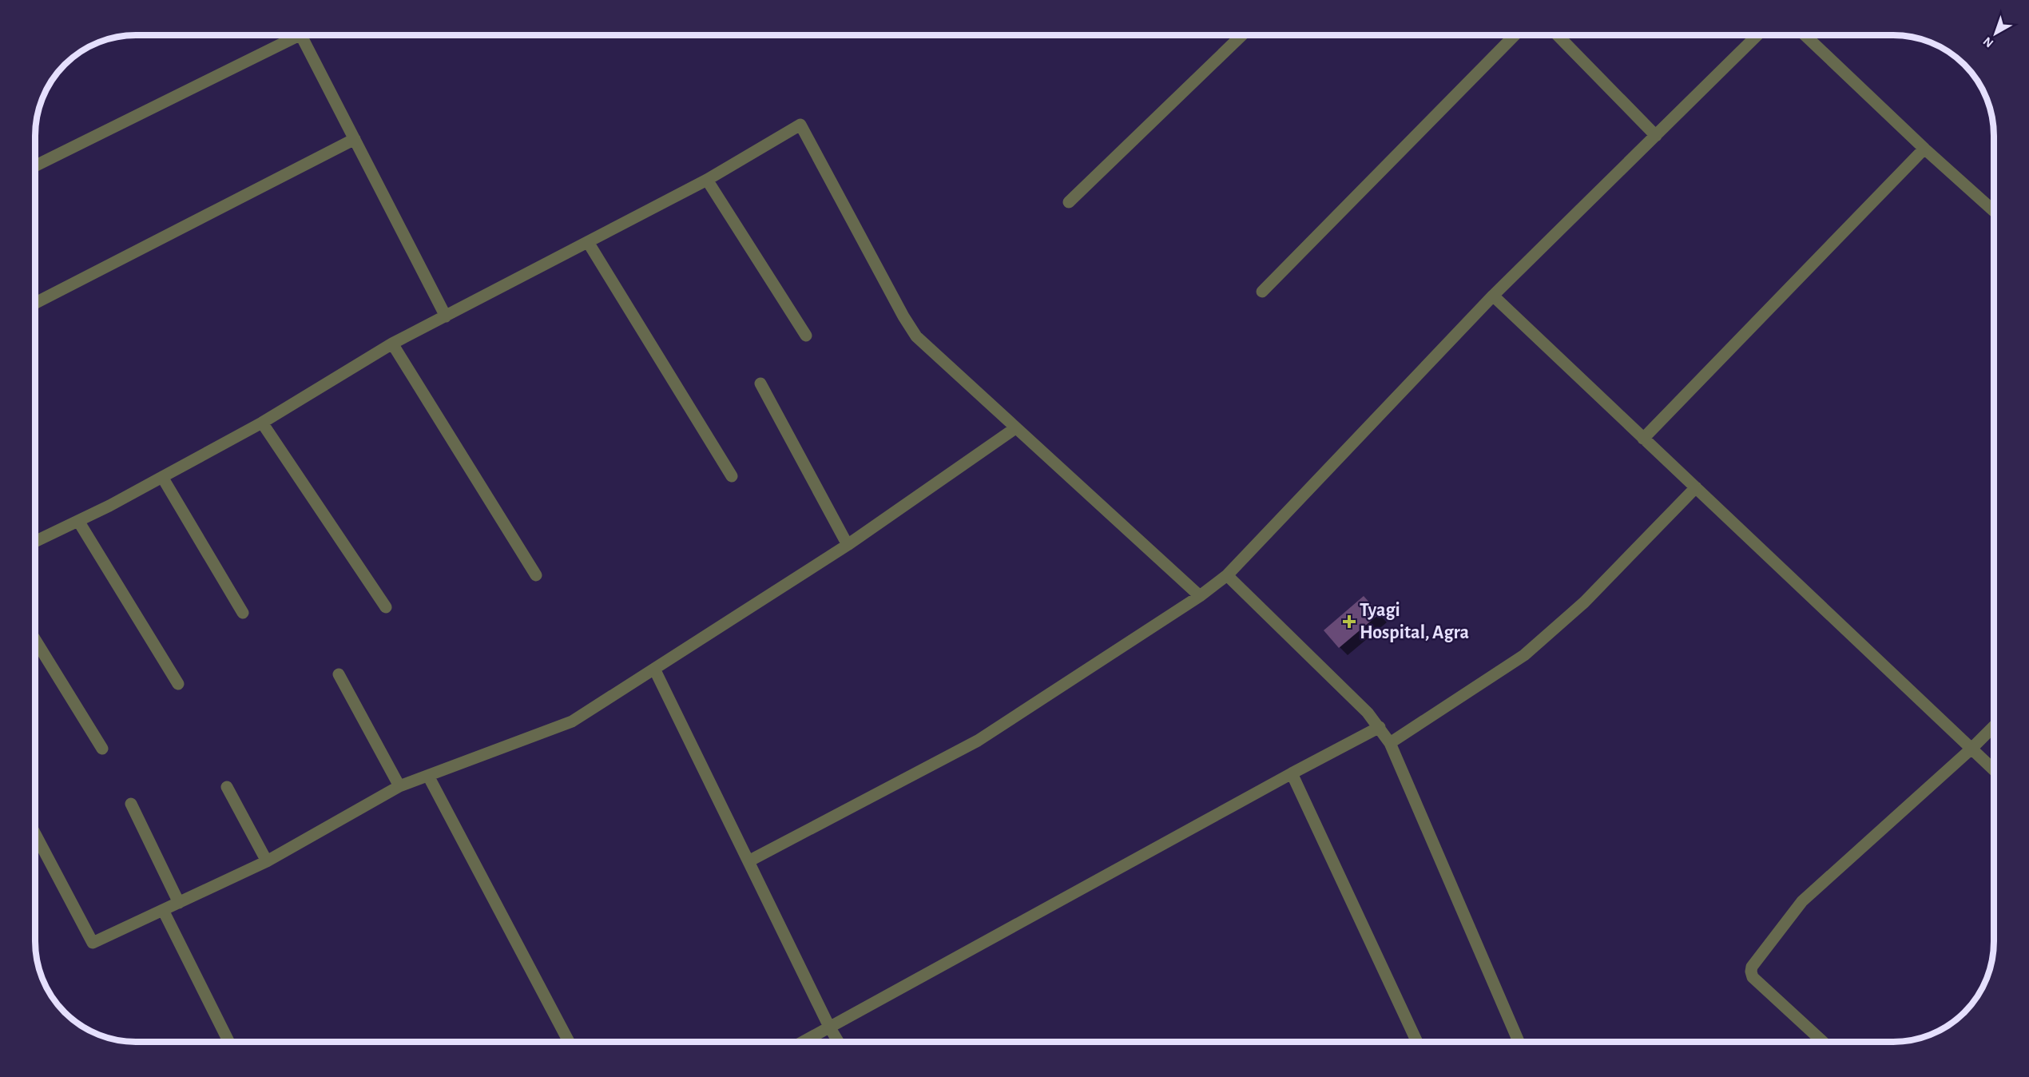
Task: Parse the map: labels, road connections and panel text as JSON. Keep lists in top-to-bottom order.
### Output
{
  "places": {
    "health": ["Tyagi Hospital, Agra"]
  },
  "north": "bottom left"
}
